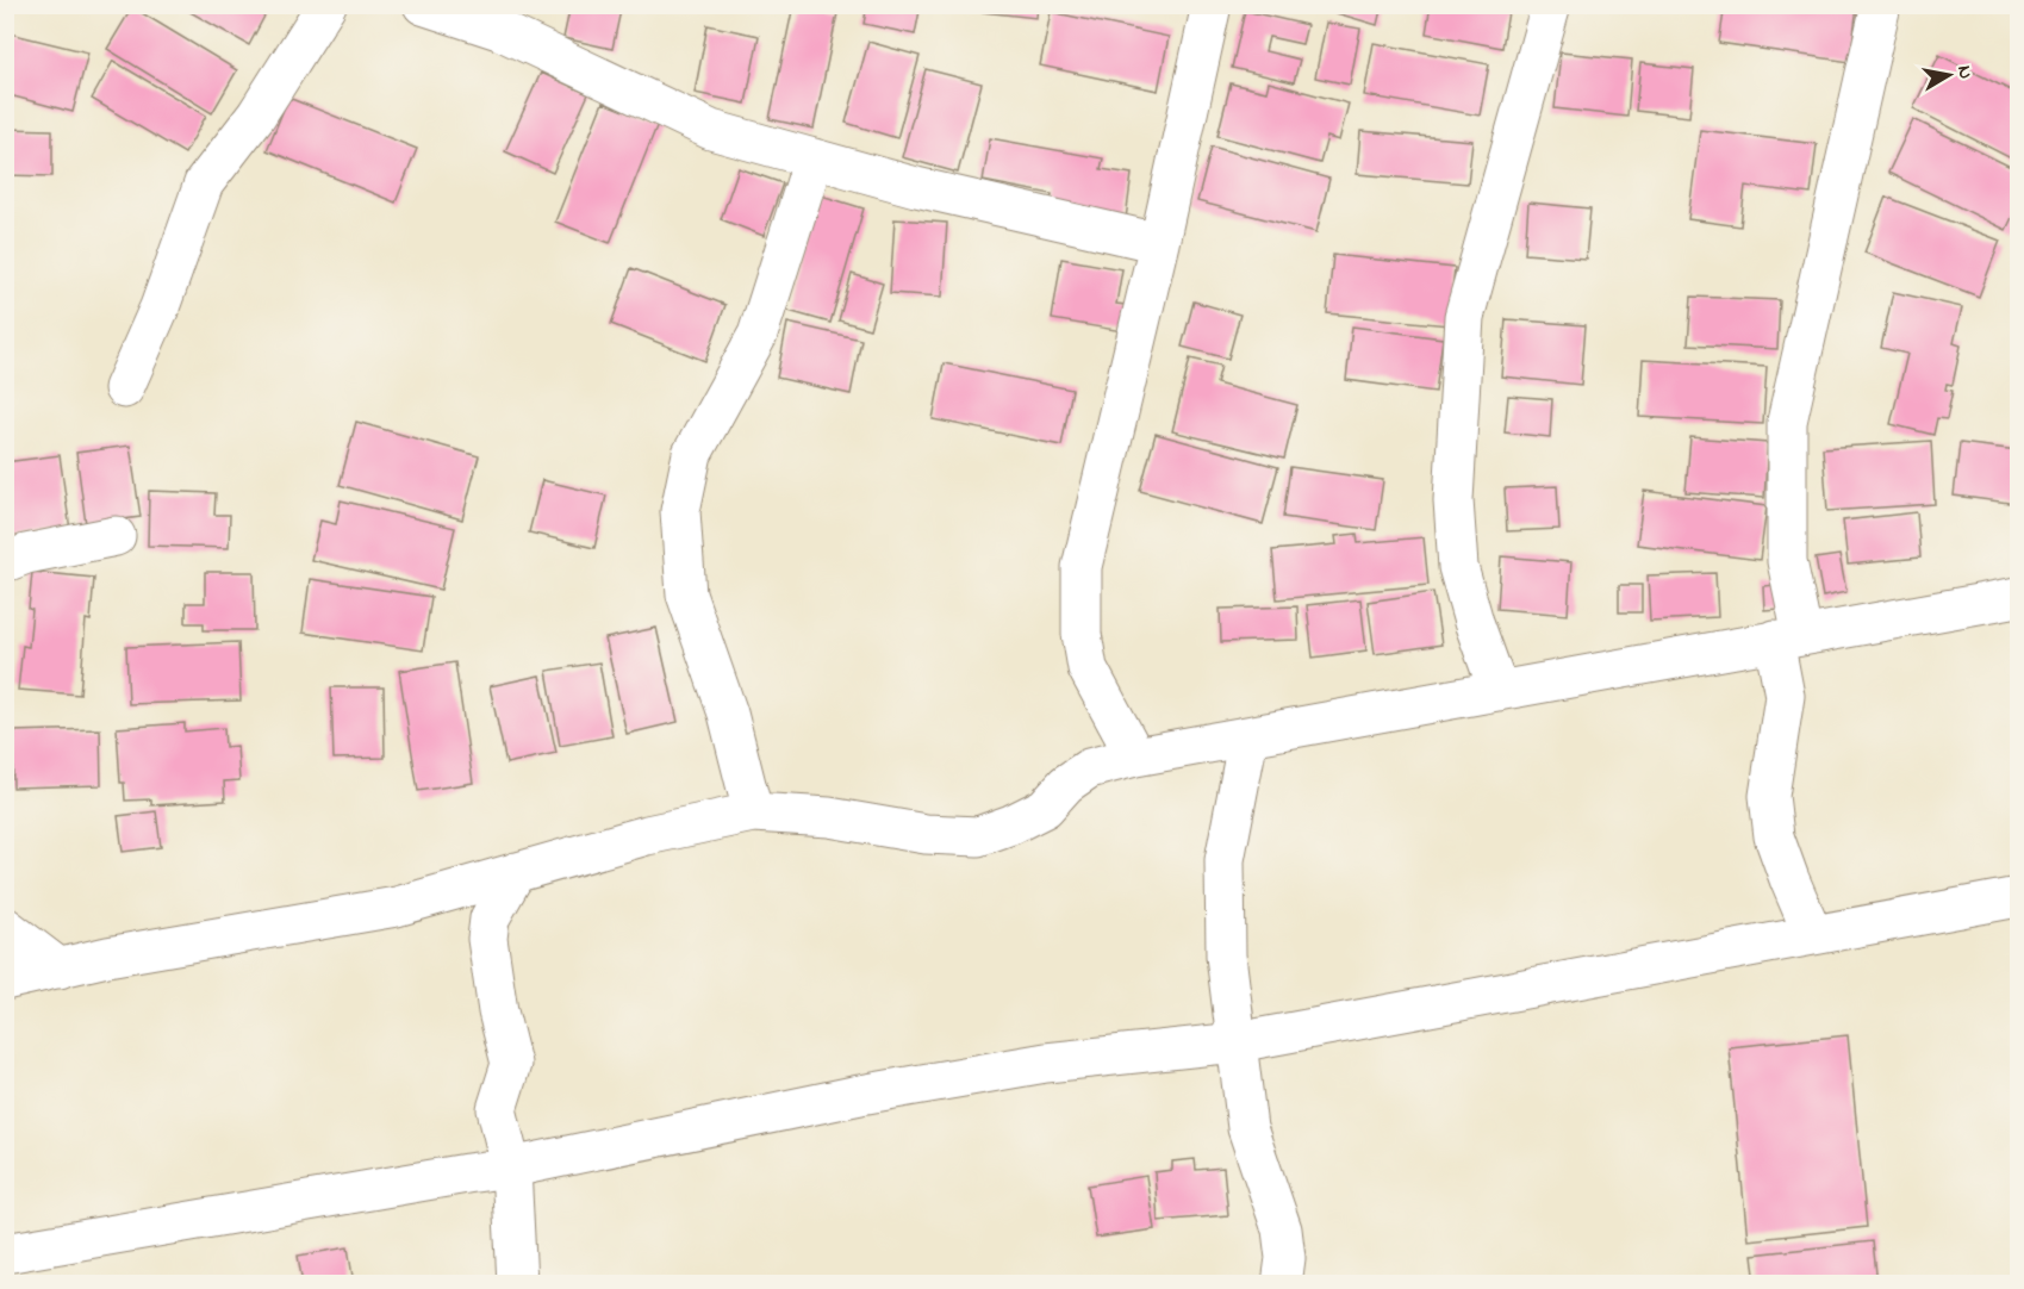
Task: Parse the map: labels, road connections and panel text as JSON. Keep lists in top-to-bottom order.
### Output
{
  "north": "right"
}
